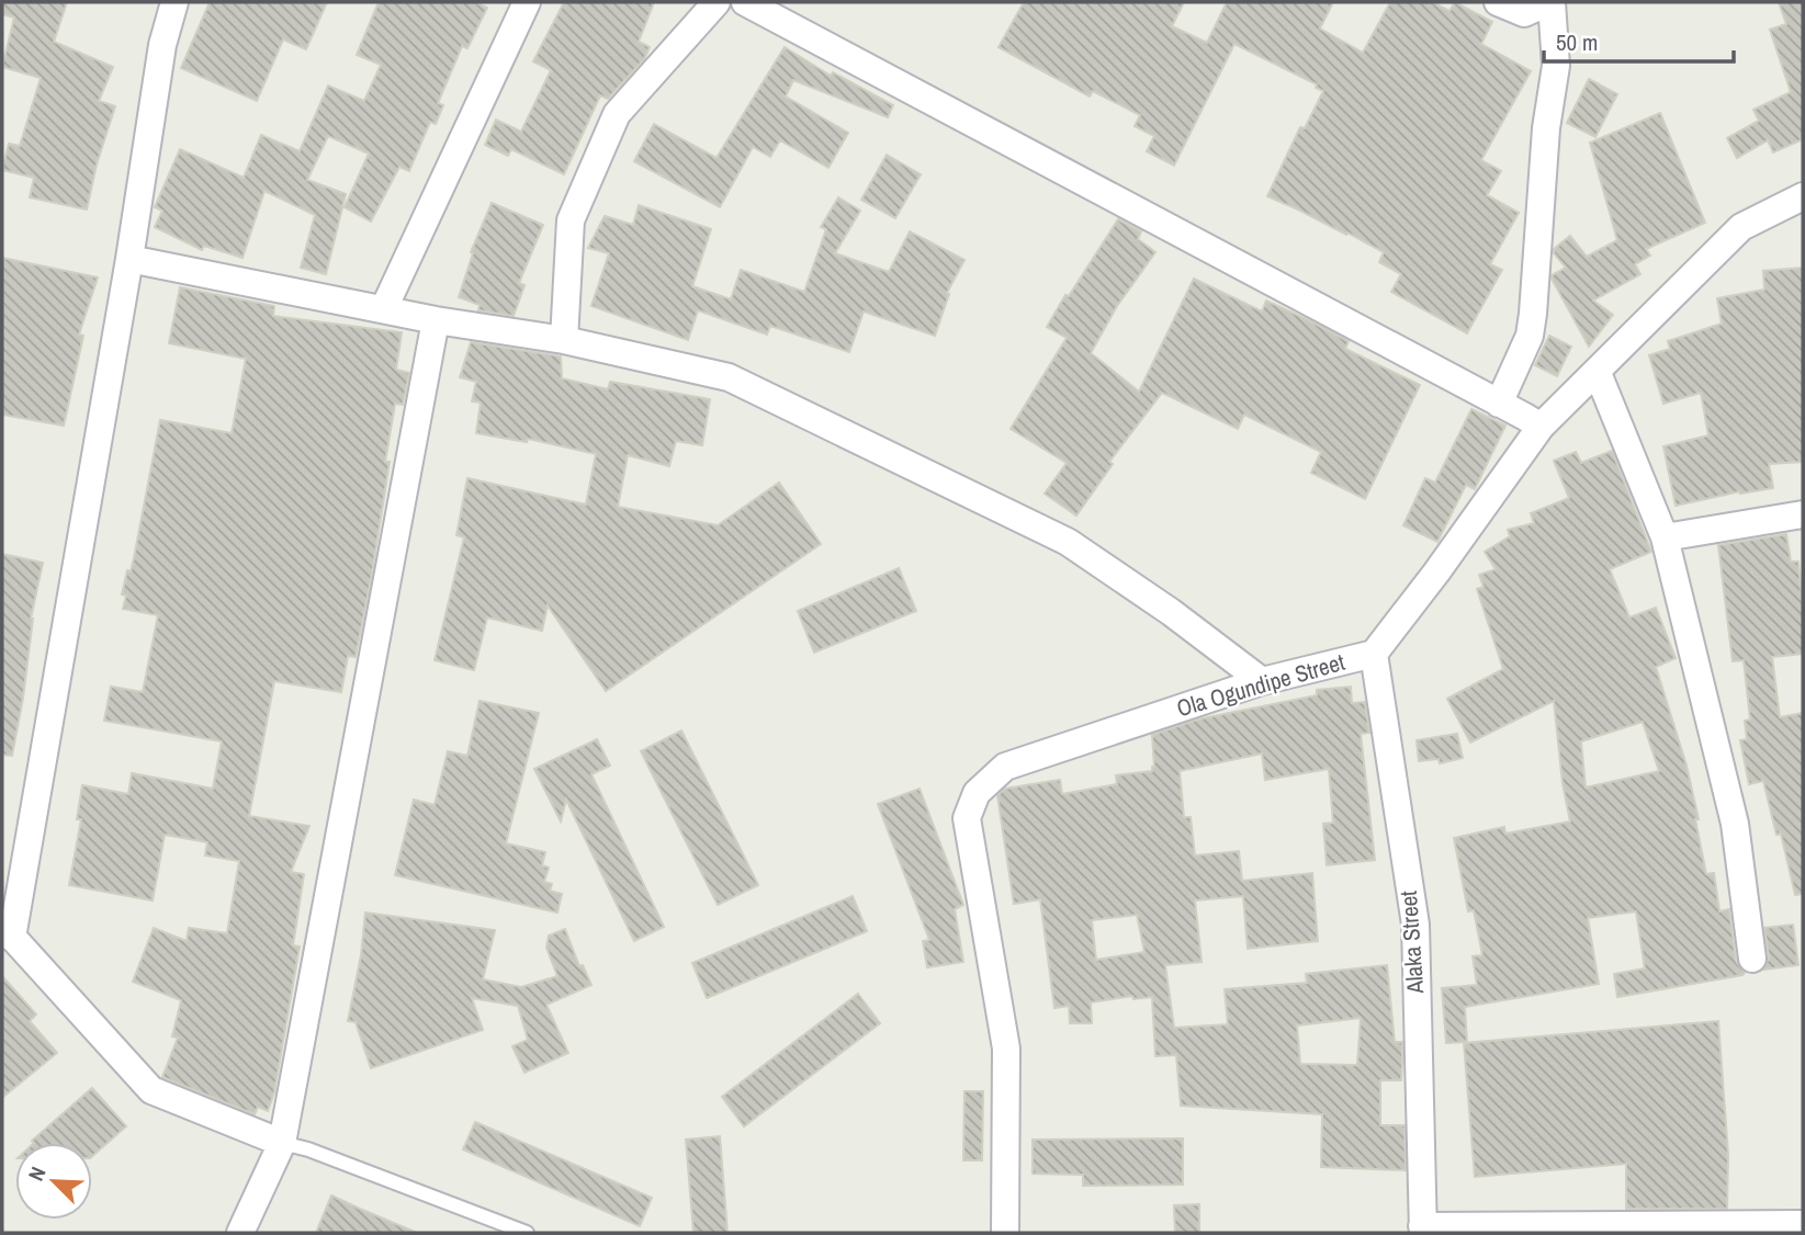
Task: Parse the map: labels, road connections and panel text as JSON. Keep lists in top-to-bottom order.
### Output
{
  "streets": {
    "street": ["Ola Ogundipe Street", "Alaka Street"]
  },
  "crossings": [
    ["Ola Ogundipe Street", "Alaka Street"]
  ],
  "scale_bar": "50 m",
  "north": "top left"
}
